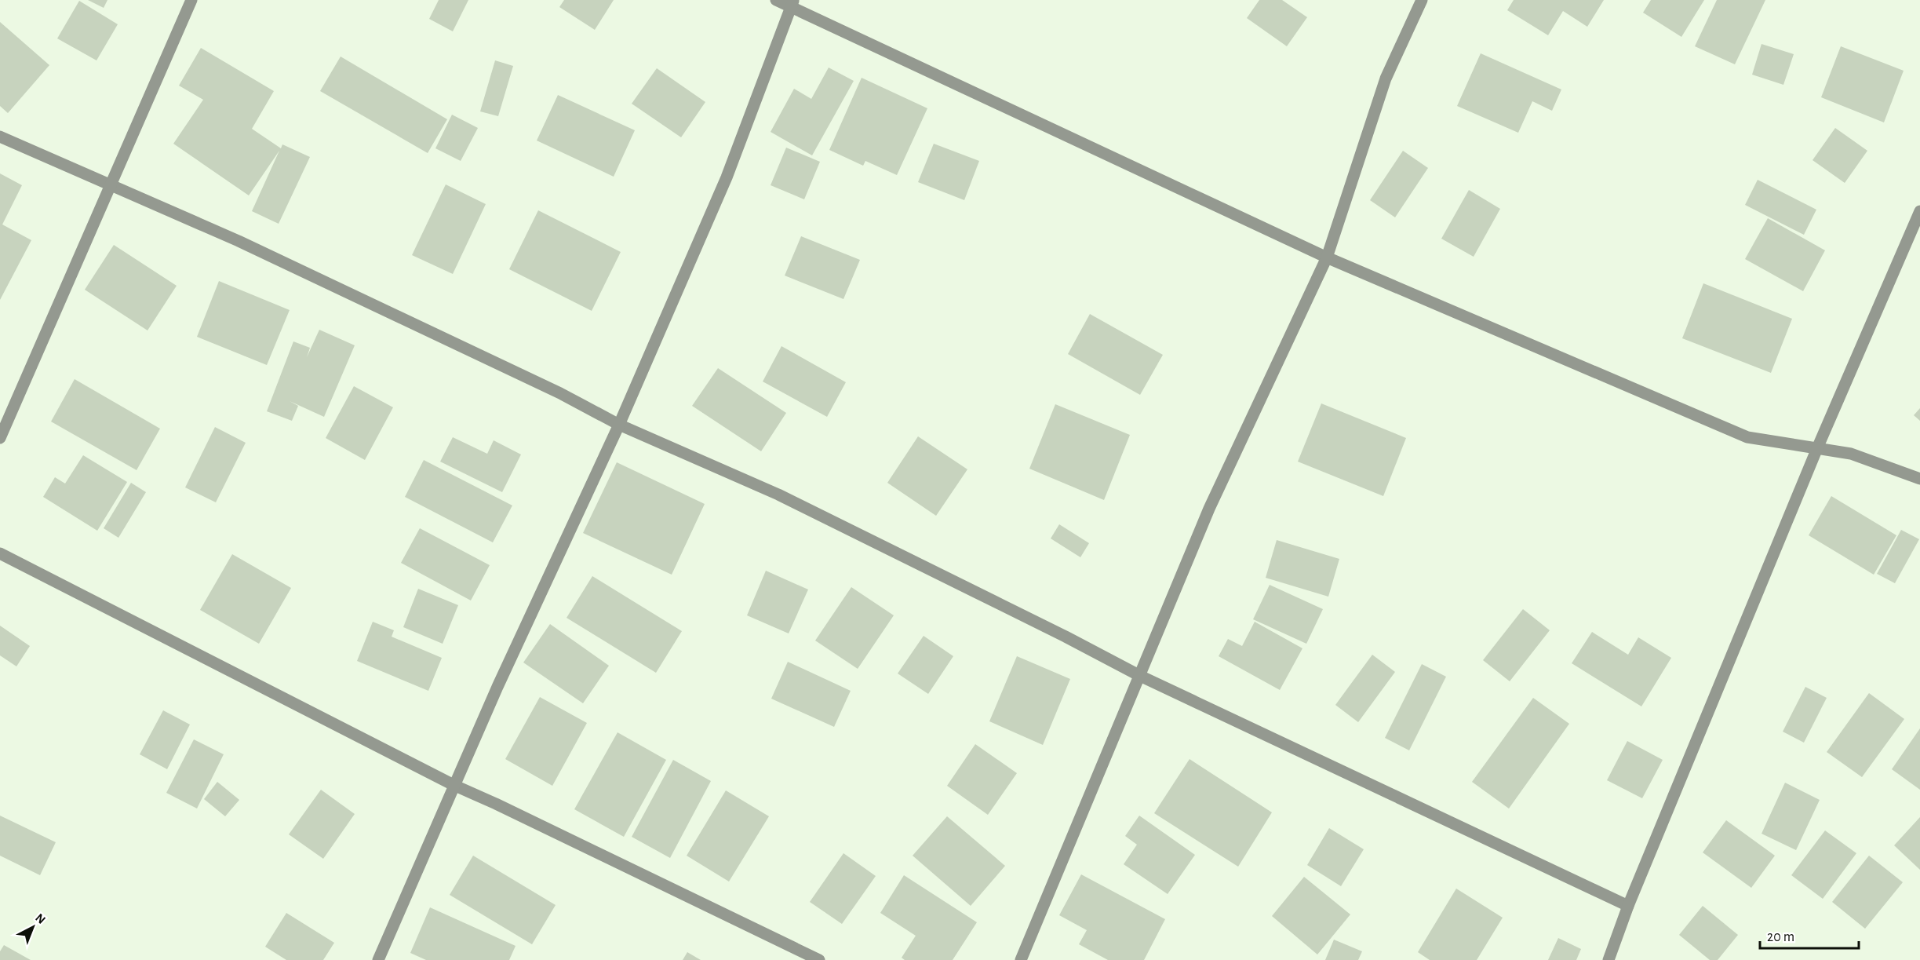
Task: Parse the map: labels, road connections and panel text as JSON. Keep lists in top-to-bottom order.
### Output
{
  "scale_bar": "20 m",
  "north": "top right"
}
